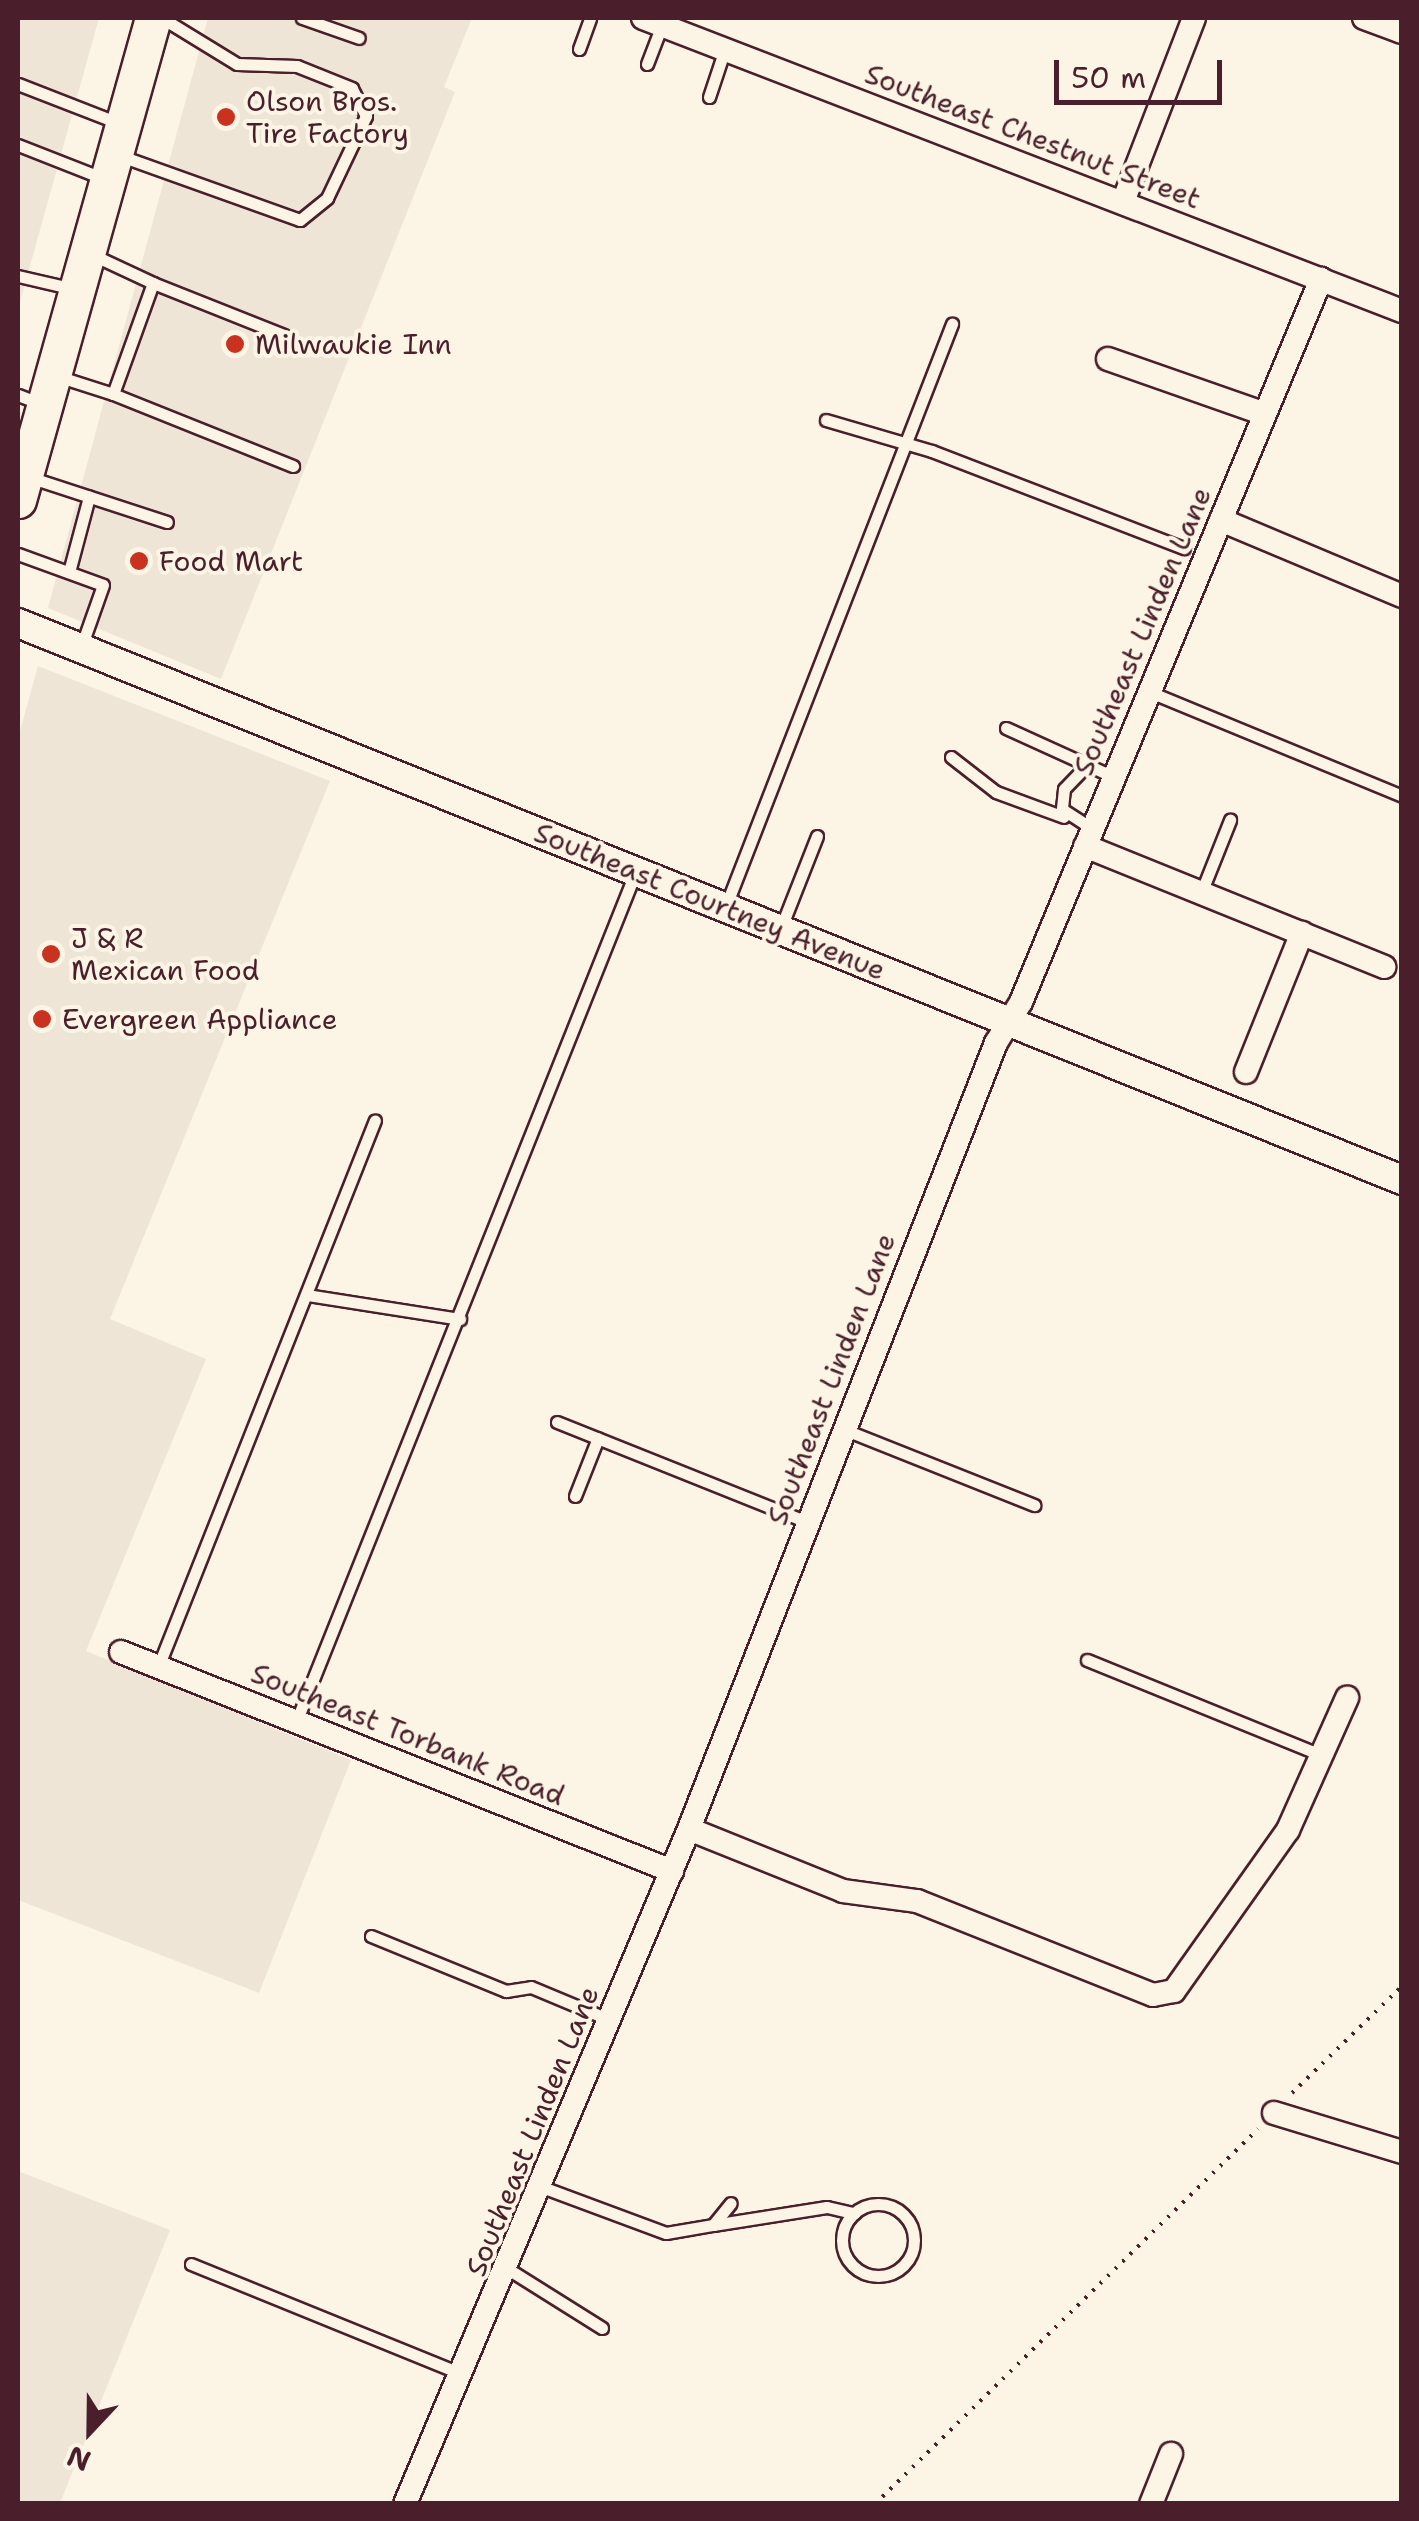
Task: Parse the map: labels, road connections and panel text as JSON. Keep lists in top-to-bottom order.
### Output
{
  "streets": {
    "street": [
      "Southeast Chestnut Street",
      "Southeast Linden Lane",
      "Southeast Courtney Avenue",
      "Southeast Torbank Road"
    ]
  },
  "crossings": [
    ["Southeast Chestnut Street", "Southeast Linden Lane"],
    ["Southeast Linden Lane", "Southeast Courtney Avenue"],
    ["Southeast Linden Lane", "Southeast Torbank Road"]
  ],
  "places": [
    "Olson Bros. Tire Factory",
    "Milwaukie Inn",
    "Food Mart",
    "J & R Mexican Food",
    "Evergreen Appliance"
  ],
  "scale_bar": "50 m",
  "north": "bottom"
}
